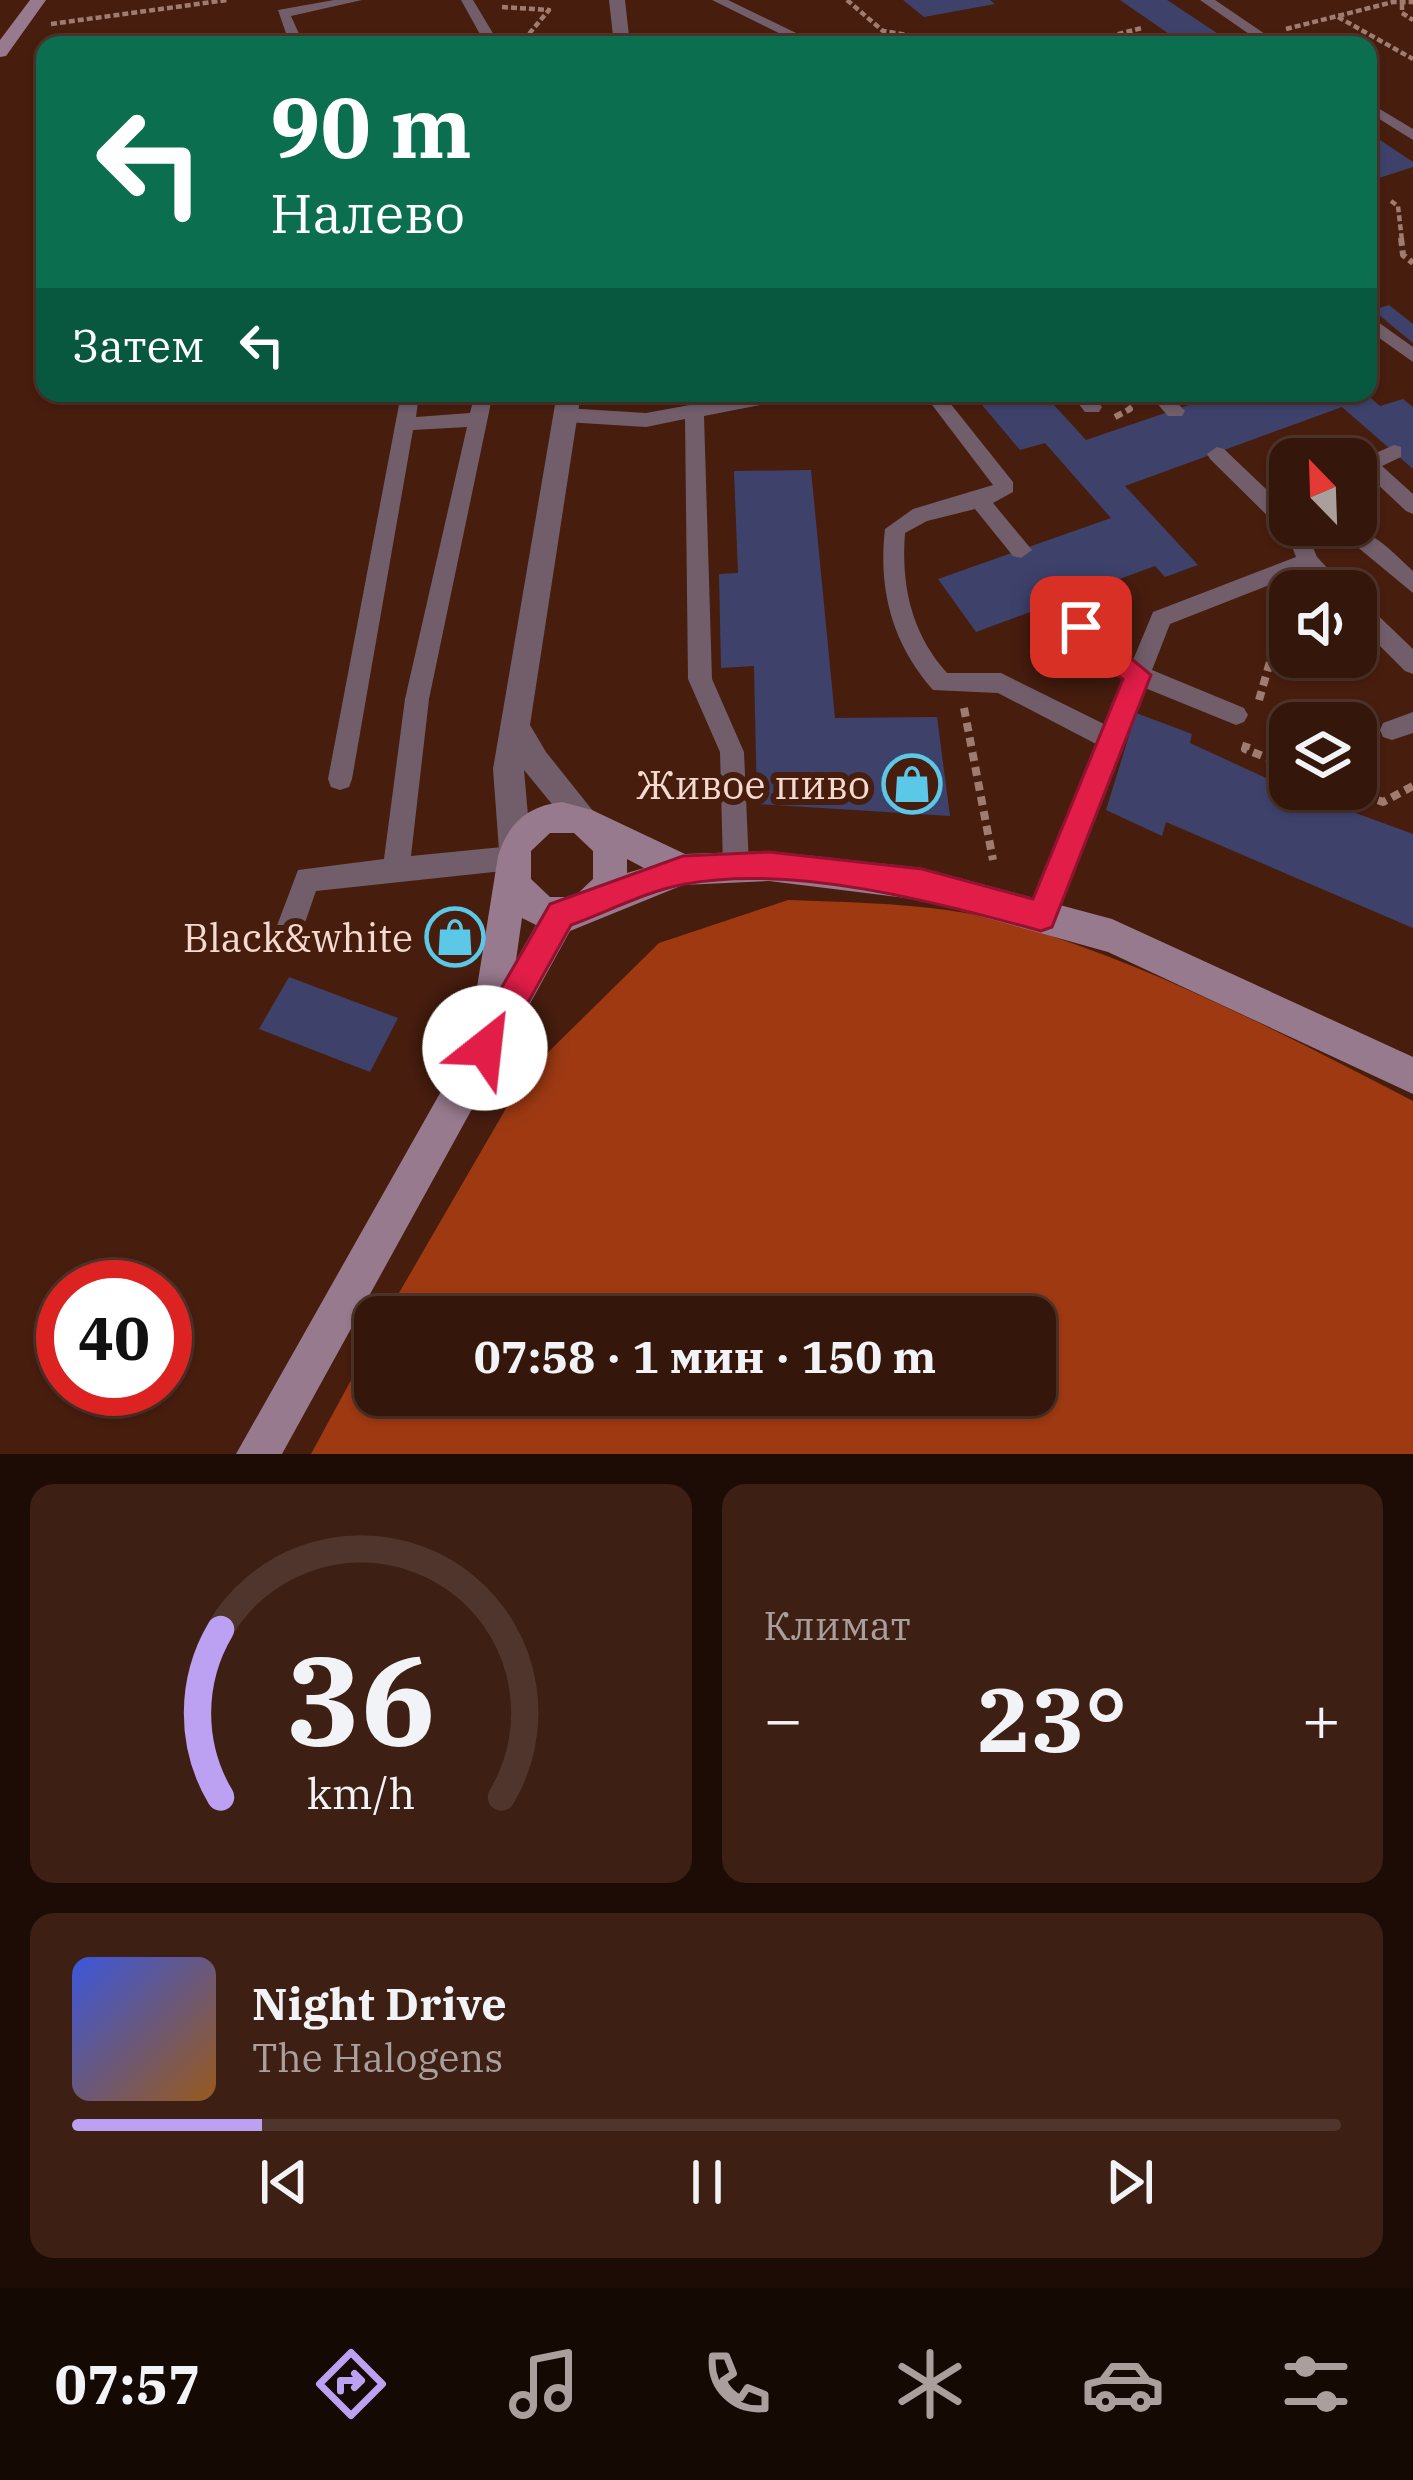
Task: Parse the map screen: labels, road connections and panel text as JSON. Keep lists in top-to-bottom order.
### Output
{
  "places": {
    "shop": ["Живое пиво", "Black&white"]
  },
  "north": "top left",
  "page": {
    "turn": ["90 m", "Налево"],
    "then": "Затем",
    "limit": "40",
    "trip": "07:58 · 1 мин · 150 m",
    "tile": "Климат",
    "heat": ["−", "23°", "+"],
    "song": ["Night Drive", "The Halogens"],
    "tabs": "07:57",
    "gauge": ["36", "km/h"]
  }
}
